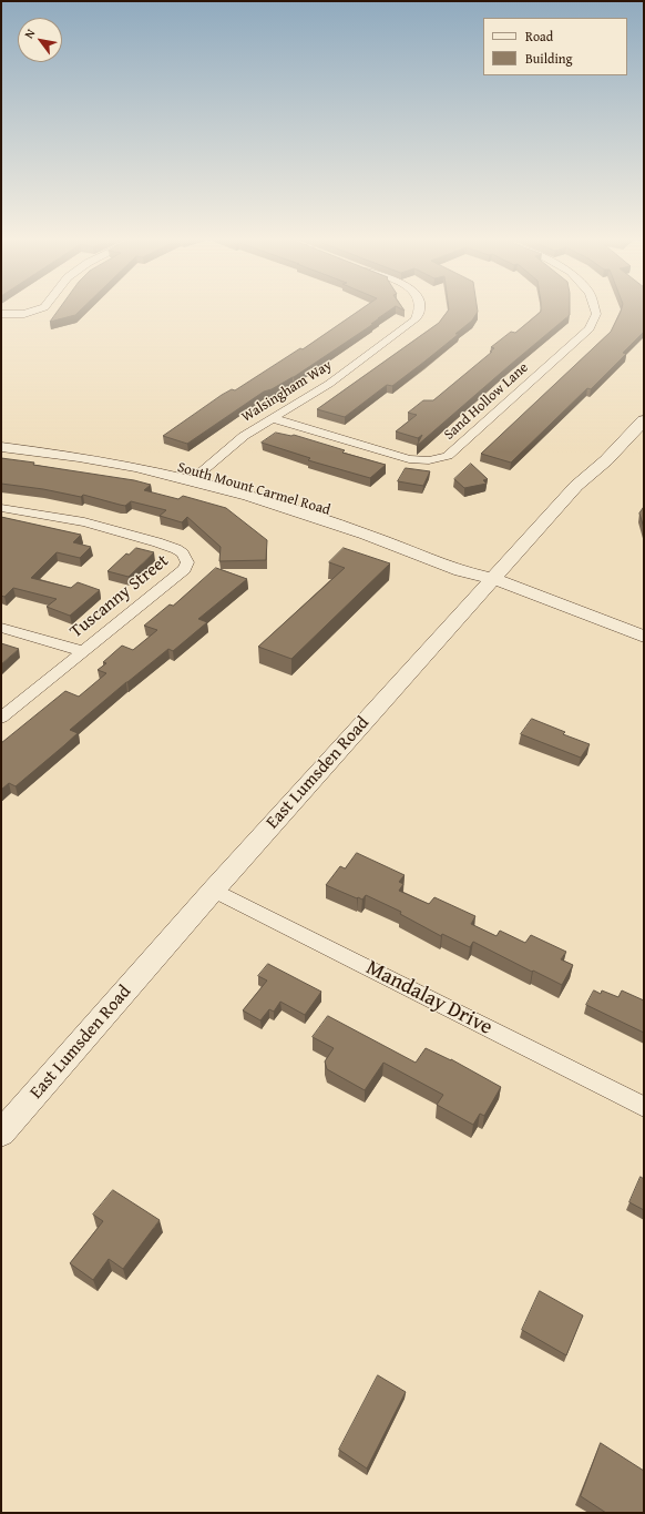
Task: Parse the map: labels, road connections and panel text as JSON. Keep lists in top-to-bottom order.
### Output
{
  "streets": {
    "street": [
      "Walsingham Way",
      "Sand Hollow Lane",
      "South Mount Carmel Road",
      "Tuscanny Street",
      "East Lumsden Road",
      "Mandalay Drive"
    ]
  },
  "crossings": [
    ["Walsingham Way", "Sand Hollow Lane"],
    ["Walsingham Way", "South Mount Carmel Road"],
    ["South Mount Carmel Road", "East Lumsden Road"],
    ["East Lumsden Road", "Mandalay Drive"]
  ],
  "legend": ["Road", "Building"],
  "north": "top left"
}
